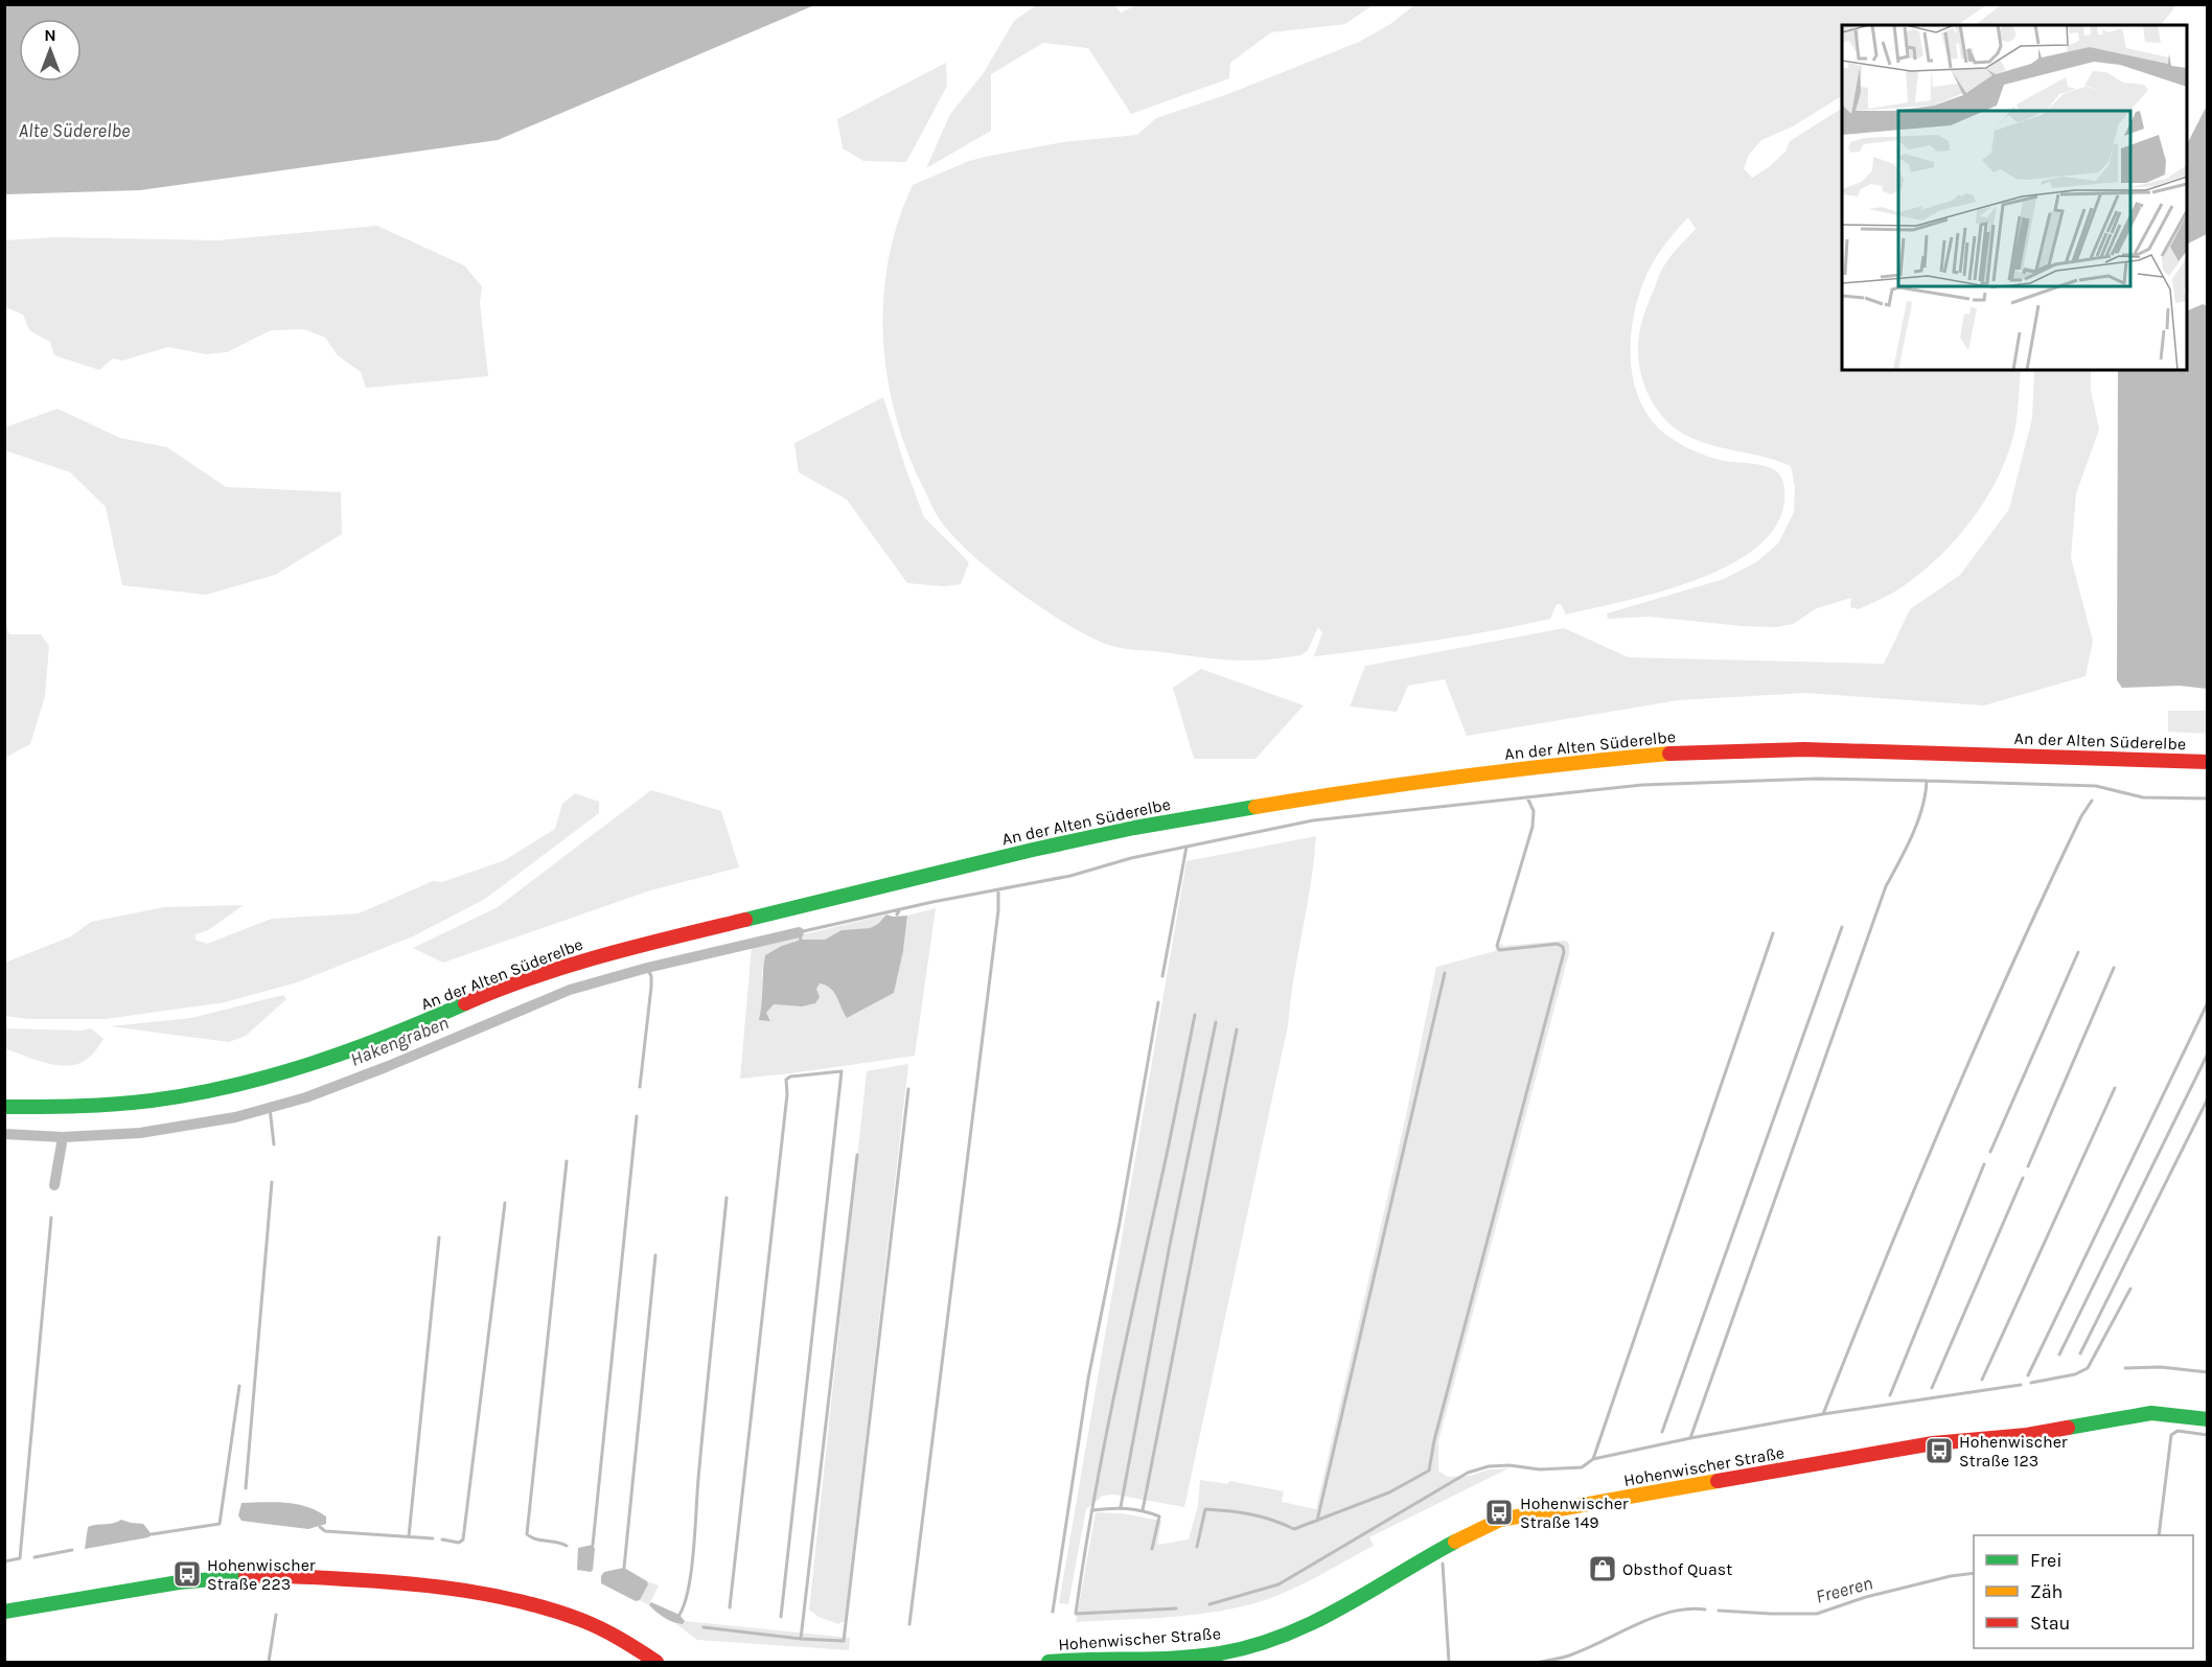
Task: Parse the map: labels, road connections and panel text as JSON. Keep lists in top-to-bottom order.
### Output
{
  "streets": {
    "main road": ["An der Alten Süderelbe", "Hohenwischer Straße"]
  },
  "water": ["Alte Süderelbe", "Hakengraben", "Freeren"],
  "places": {
    "bus stop": ["Hohenwischer Straße 123", "Hohenwischer Straße 149", "Hohenwischer Straße 223"],
    "shop": ["Obsthof Quast"]
  },
  "legend": ["Frei", "Zäh", "Stau"],
  "north": "top"
}
